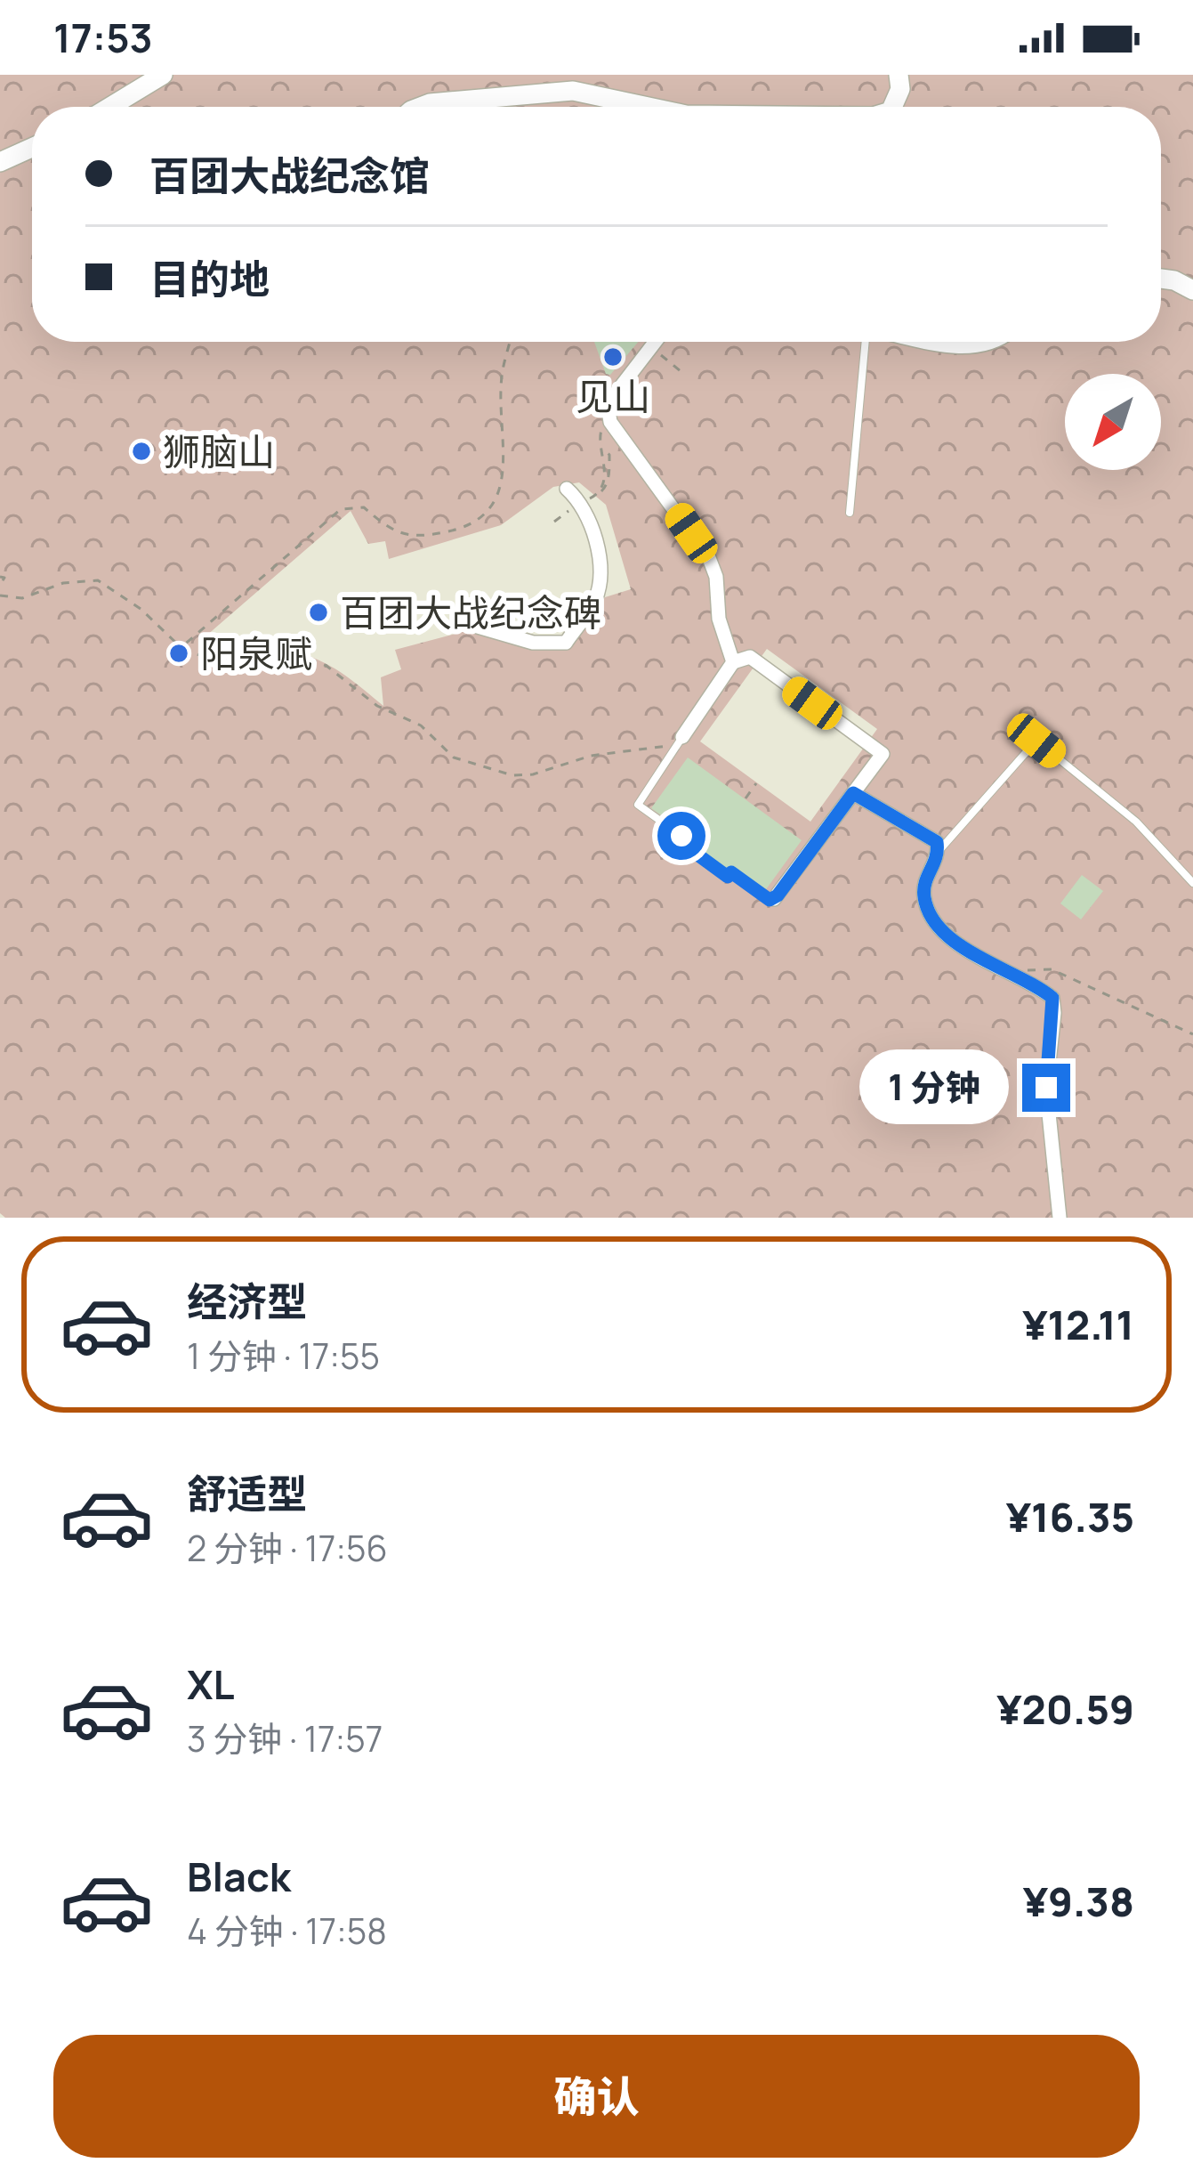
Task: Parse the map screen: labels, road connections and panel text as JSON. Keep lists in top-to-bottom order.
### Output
{
  "places": [
    "见山",
    "狮脑山",
    "百团大战纪念碑",
    "阳泉赋"
  ],
  "north": "bottom left",
  "page": {
    "status": "17:53",
    "banner": ["百团大战纪念馆", "目的地"],
    "bubble": "1 分钟",
    "list": [
      {
        "name": "经济型",
        "note": "1 分钟 · 17:55",
        "value": "¥12.11"
      },
      {
        "name": "舒适型",
        "note": "2 分钟 · 17:56",
        "value": "¥16.35"
      },
      {
        "name": "XL",
        "note": "3 分钟 · 17:57",
        "value": "¥20.59"
      },
      {
        "name": "Black",
        "note": "4 分钟 · 17:58",
        "value": "¥9.38"
      }
    ],
    "buttons": "确认"
  }
}
